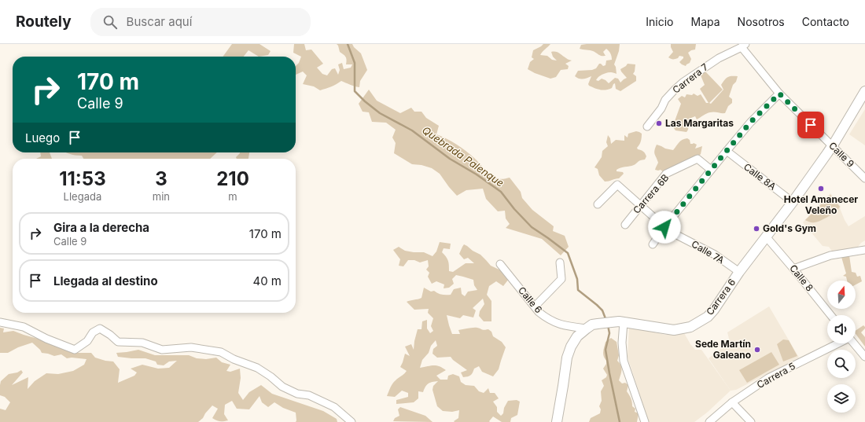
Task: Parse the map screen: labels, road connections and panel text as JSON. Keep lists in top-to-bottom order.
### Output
{
  "streets": {
    "main road": ["Carrera 6"],
    "street": [
      "Carrera 7",
      "Calle 9",
      "Calle 8A",
      "Carrera 6B",
      "Calle 7A",
      "Calle 8",
      "Calle 6",
      "Carrera 5"
    ]
  },
  "crossings": [
    ["Carrera 7", "Calle 9"],
    ["Calle 9", "Carrera 6"],
    ["Calle 8A", "Carrera 6"],
    ["Carrera 6B", "Calle 7A"],
    ["Calle 7A", "Carrera 6"],
    ["Calle 8", "Carrera 6"],
    ["Carrera 6", "Calle 6"]
  ],
  "water": ["Quebrada Palenque"],
  "places": [
    "Las Margaritas",
    "Hotel Amanecer Veleño",
    "Gold's Gym",
    "Sede Martín Galeano"
  ],
  "north": "top",
  "page": {
    "header": "Routely",
    "search": "Buscar aquí",
    "nav": [
      "Inicio",
      "Mapa",
      "Nosotros",
      "Contacto"
    ],
    "turn": ["170 m", "Calle 9"],
    "then": "Luego",
    "eta": [
      "11:53",
      "Llegada",
      "3",
      "min",
      "210",
      "m"
    ],
    "list": [
      {
        "name": "Gira a la derecha",
        "note": "Calle 9",
        "value": "170 m"
      },
      {
        "name": "Llegada al destino",
        "value": "40 m"
      }
    ]
  }
}
